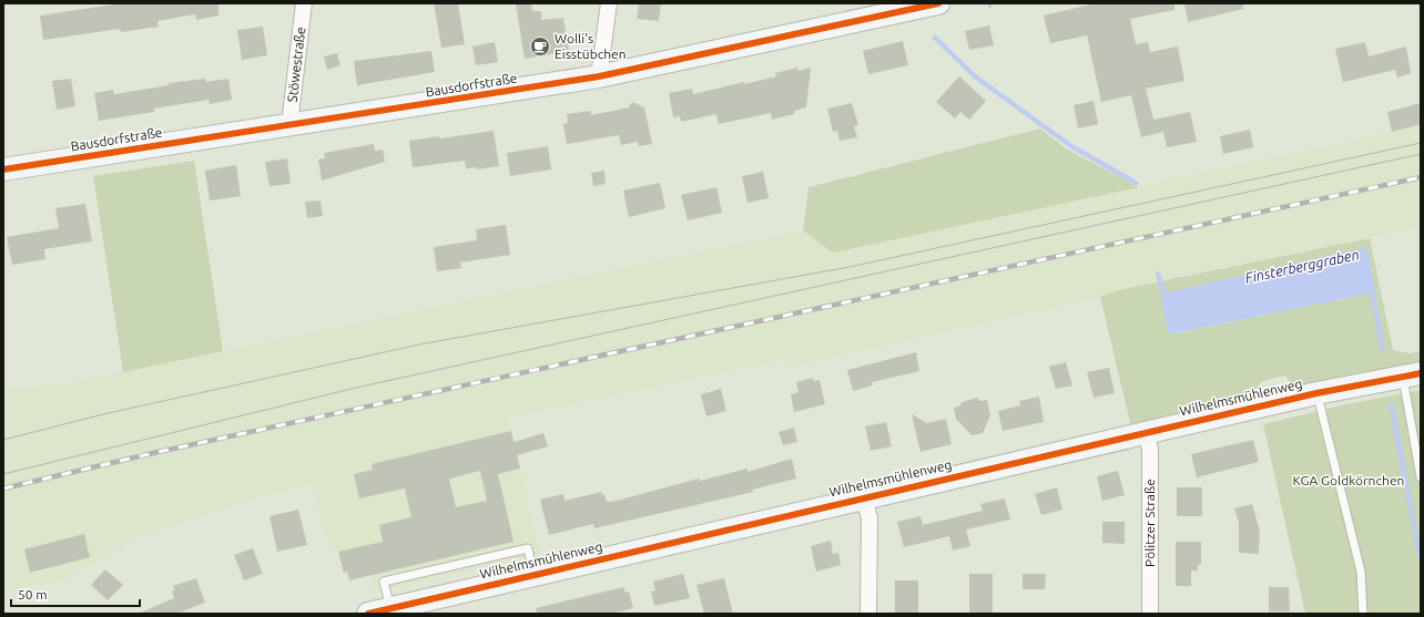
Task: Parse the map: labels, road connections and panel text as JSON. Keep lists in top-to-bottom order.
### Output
{
  "streets": {
    "street": [
      "Stöwestraße",
      "Bausdorfstraße",
      "Wilhelmsmühlenweg",
      "Pölitzer Straße"
    ]
  },
  "crossings": [
    ["Stöwestraße", "Bausdorfstraße"],
    ["Wilhelmsmühlenweg", "Pölitzer Straße"]
  ],
  "water": ["Finsterberggraben"],
  "parks": ["KGA Goldkörnchen"],
  "places": {
    "cafe": ["Wolli's Eisstübchen"]
  },
  "scale_bar": "50 m"
}
